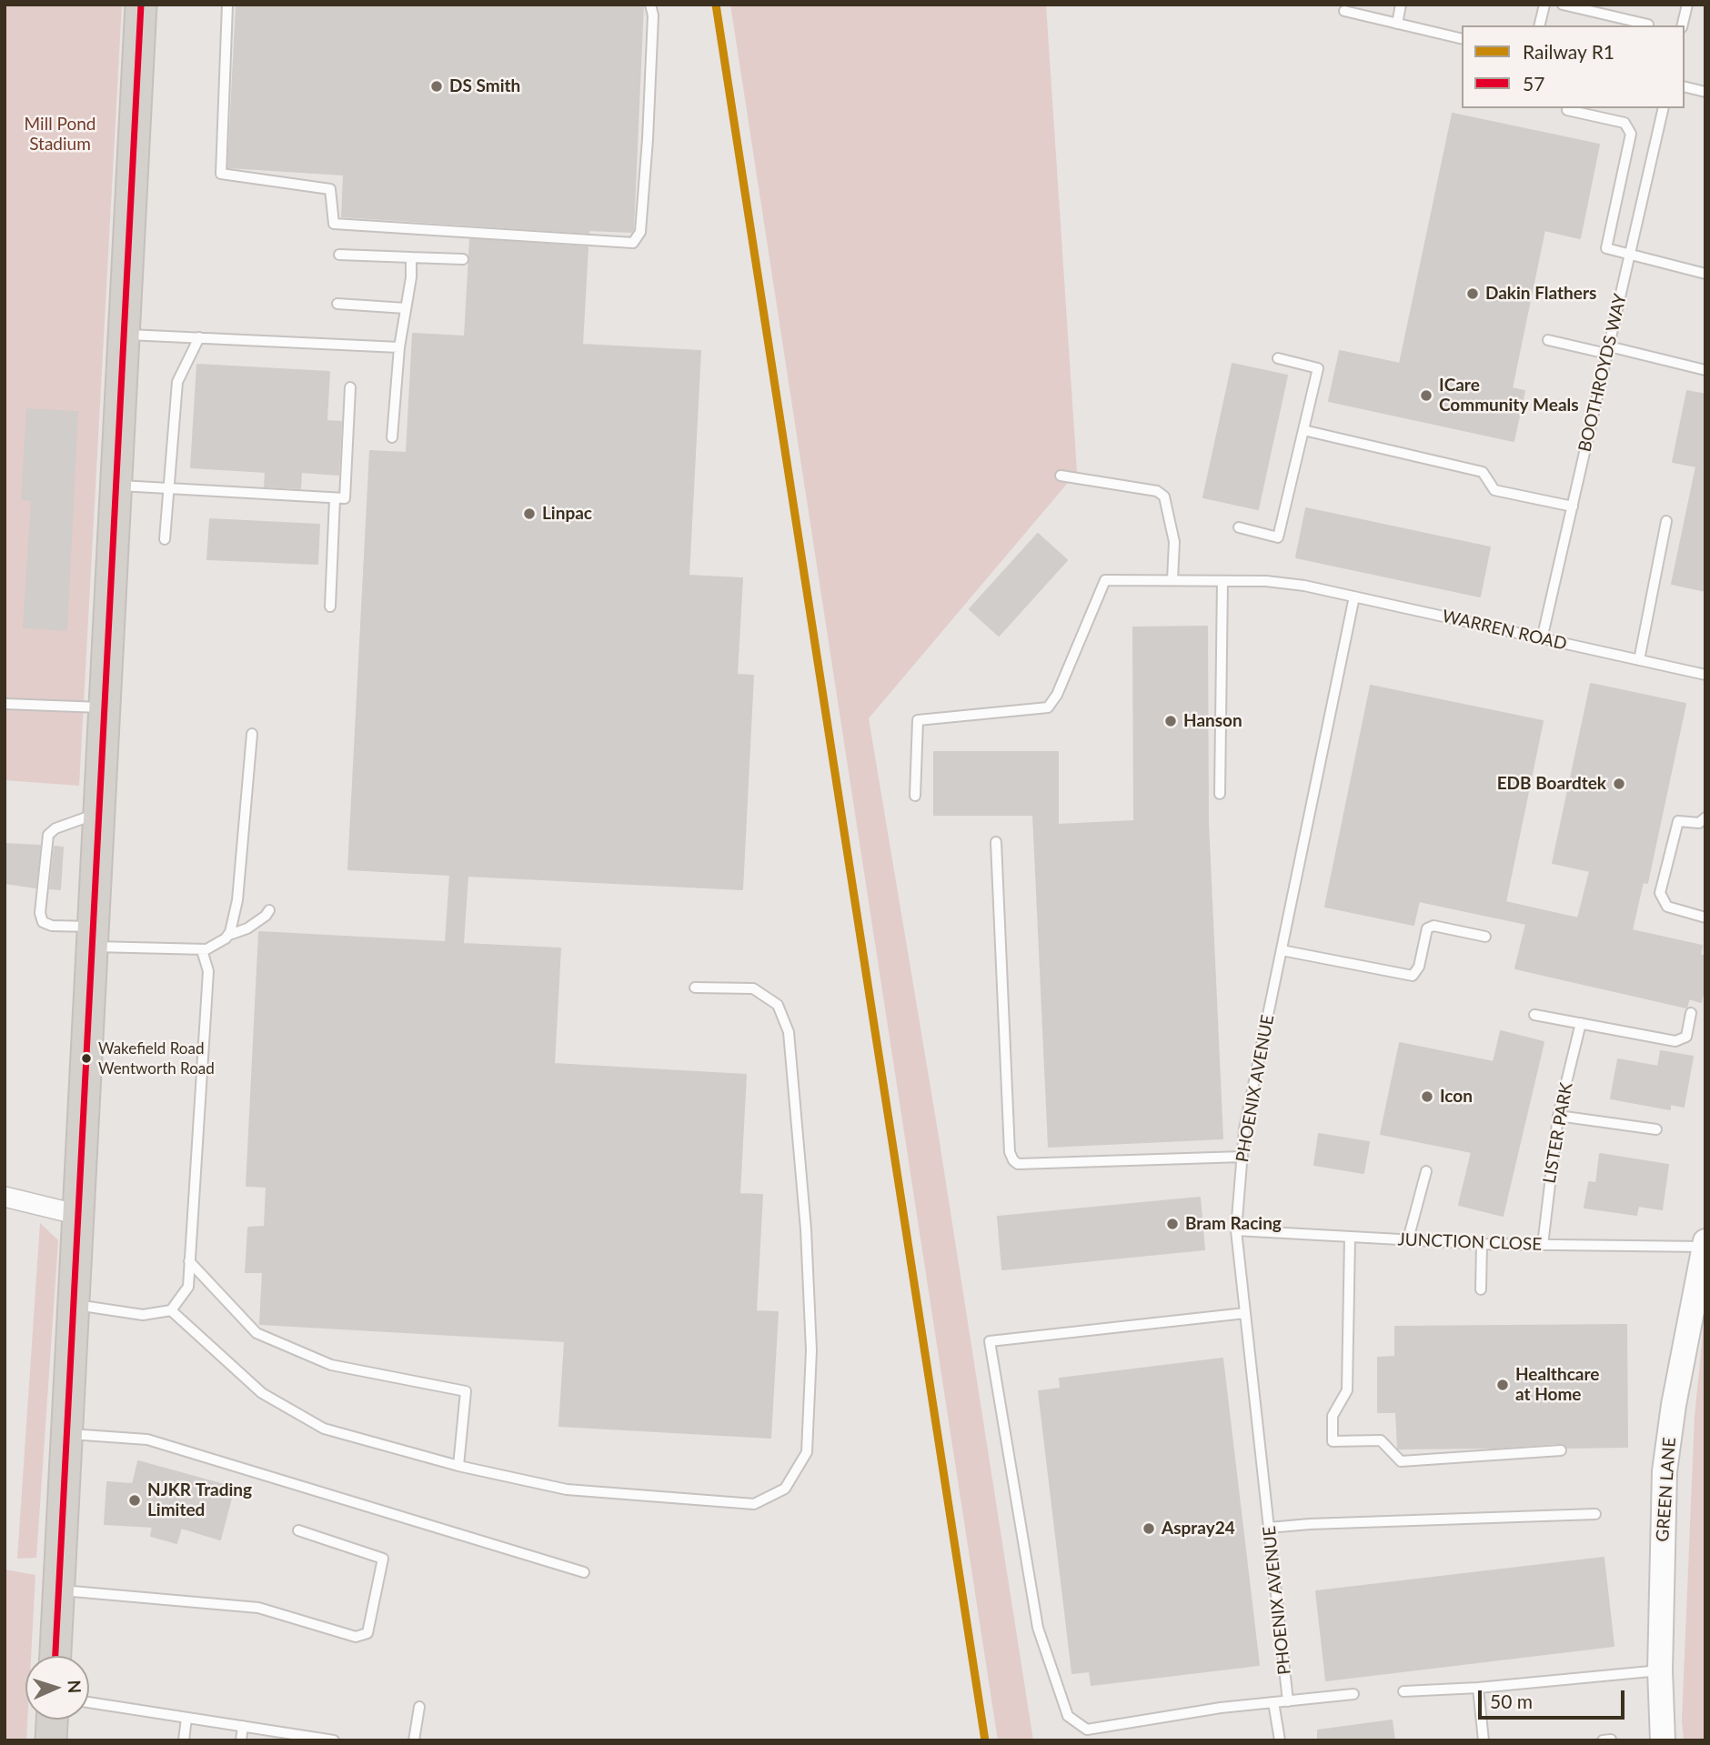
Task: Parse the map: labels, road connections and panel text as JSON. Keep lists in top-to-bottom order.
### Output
{
  "streets": {
    "street": ["GREEN LANE"],
    "lane": [
      "BOOTHROYDS WAY",
      "WARREN ROAD",
      "PHOENIX AVENUE",
      "LISTER PARK",
      "JUNCTION CLOSE"
    ]
  },
  "crossings": [
    ["BOOTHROYDS WAY", "WARREN ROAD"],
    ["WARREN ROAD", "PHOENIX AVENUE"],
    ["PHOENIX AVENUE", "JUNCTION CLOSE"],
    ["LISTER PARK", "JUNCTION CLOSE"],
    ["JUNCTION CLOSE", "GREEN LANE"]
  ],
  "parks": ["Mill Pond Stadium"],
  "places": [
    "DS Smith",
    "Dakin Flathers",
    "ICare Community Meals",
    "Linpac",
    "Hanson",
    "EDB Boardtek",
    "Wakefield Road Wentworth Road",
    "Icon",
    "Bram Racing",
    "Healthcare at Home",
    "NJKR Trading Limited",
    "Aspray24"
  ],
  "lines": ["rail line R1", "transit line 57"],
  "legend": ["Railway R1", "57"],
  "scale_bar": "50 m",
  "north": "right"
}
